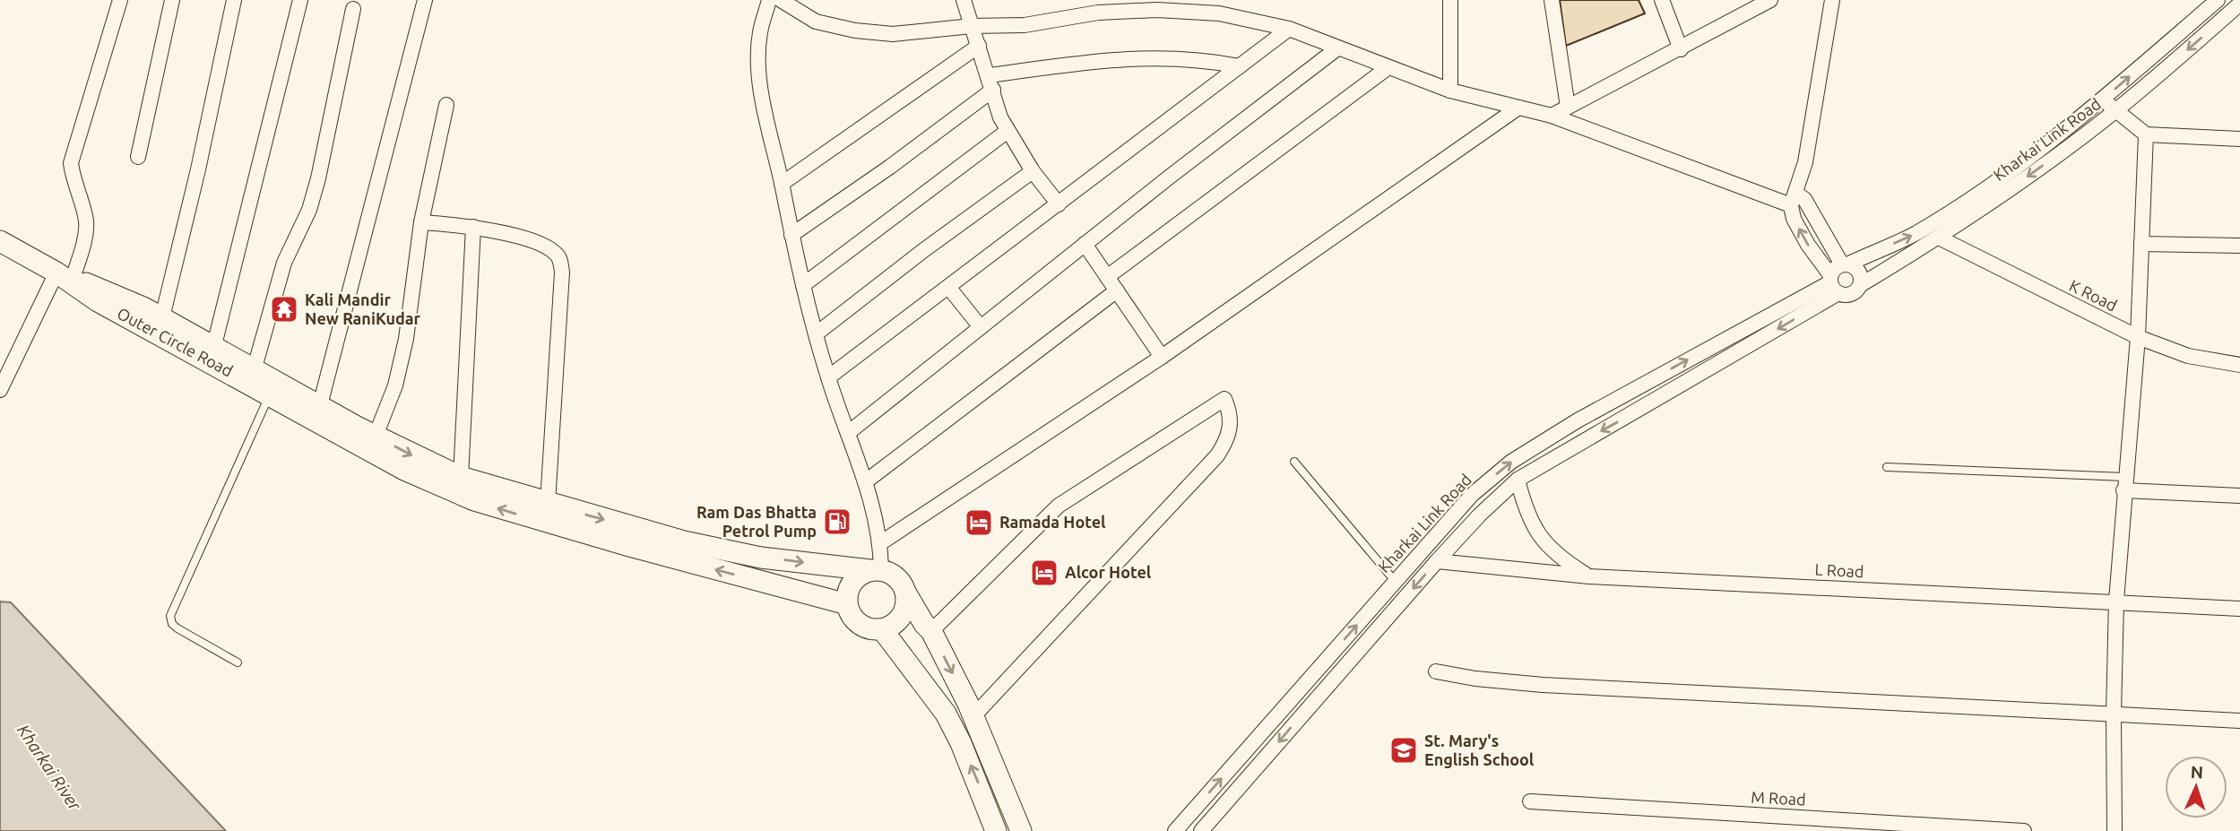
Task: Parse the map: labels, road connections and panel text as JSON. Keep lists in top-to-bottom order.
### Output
{
  "streets": {
    "main road": ["Outer Circle Road"],
    "street": [
      "Kharkai Link Road",
      "K Road",
      "L Road",
      "M Road"
    ]
  },
  "crossings": [
    ["Kharkai Link Road", "K Road"]
  ],
  "water": ["Kharkai River"],
  "places": {
    "temple": ["Kali Mandir New RaniKudar"],
    "fuel station": ["Ram Das Bhatta Petrol Pump"],
    "hotel": ["Ramada Hotel", "Alcor Hotel"],
    "school or university": ["St. Mary's English School"]
  },
  "north": "top"
}
